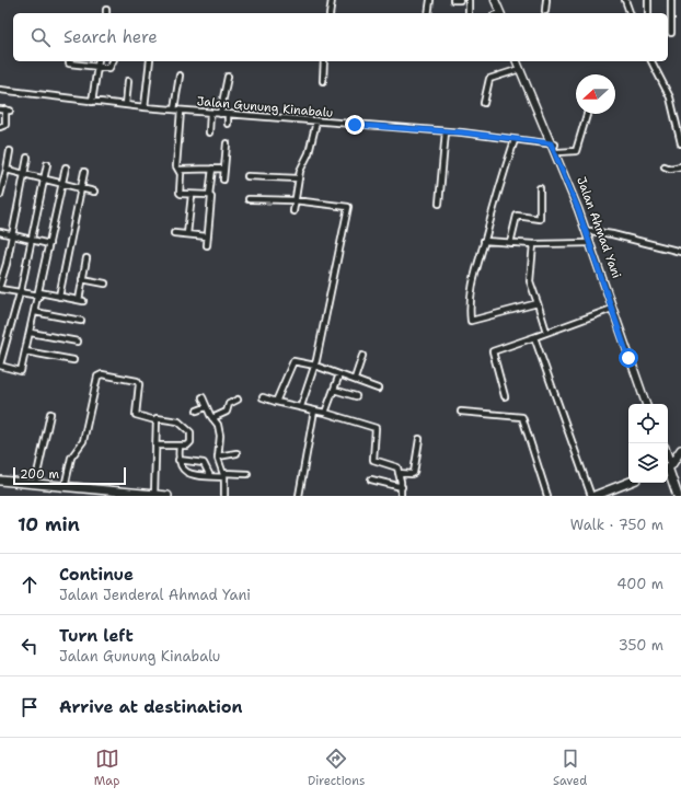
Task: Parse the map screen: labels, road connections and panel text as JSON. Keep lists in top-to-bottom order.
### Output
{
  "streets": {
    "main road": ["Jalan Ahmad Yani"],
    "street": ["Jalan Gunung Kinabalu"]
  },
  "crossings": [
    ["Jalan Gunung Kinabalu", "Jalan Ahmad Yani"]
  ],
  "scale_bar": "200 m",
  "north": "left",
  "page": {
    "search": "Search here",
    "scale": "200 m",
    "heading": ["10 min", "Walk · 750 m"],
    "list": [
      ["Continue", "Jalan Jenderal Ahmad Yani", "400 m"],
      ["Turn left", "Jalan Gunung Kinabalu", "350 m"],
      "Arrive at destination"
    ],
    "nav": ["Map", "Directions", "Saved"]
  }
}
